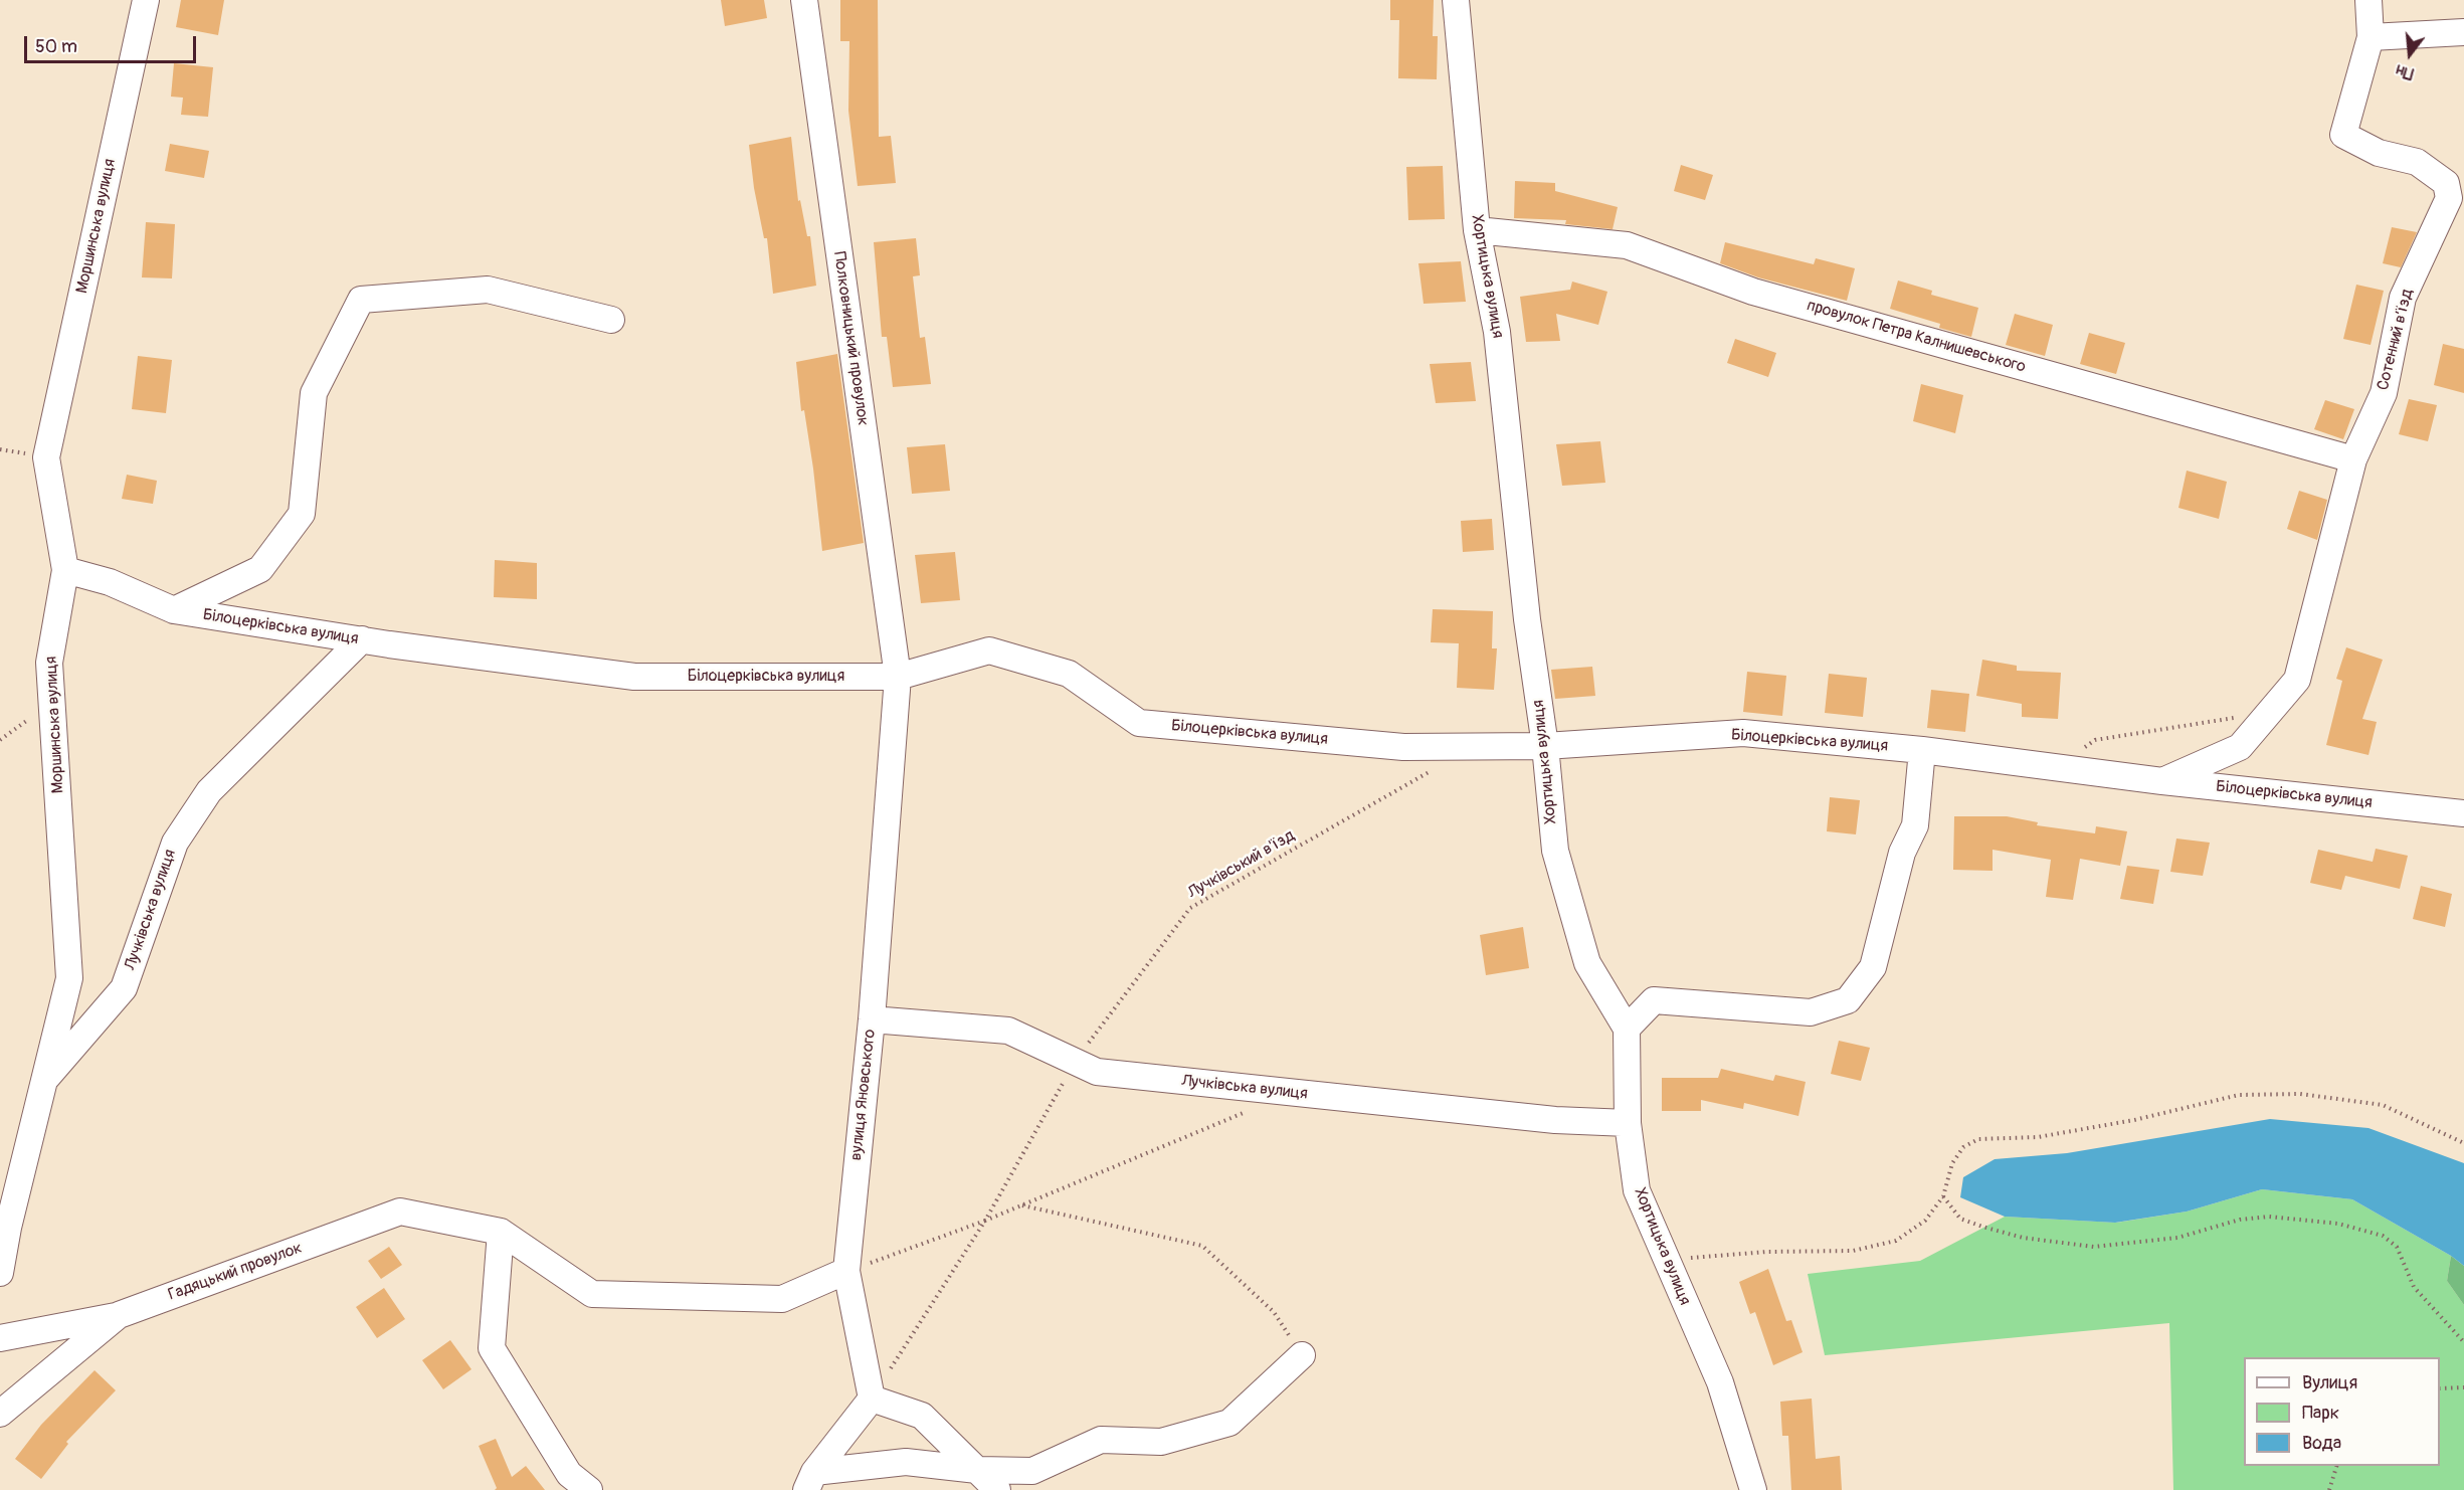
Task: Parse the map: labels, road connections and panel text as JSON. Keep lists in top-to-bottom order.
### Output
{
  "streets": {
    "street": [
      "Моршинська вулиця",
      "Хортицька вулиця",
      "провулок Петра Калнишевського",
      "Полковницький провулок",
      "Сотенний в’їзд",
      "Білоцерківська вулиця",
      "Лучківська вулиця",
      "вулиця Яновського",
      "Гадяцький провулок"
    ],
    "path": ["Лучківський в'їзд"]
  },
  "crossings": [
    ["Моршинська вулиця", "Білоцерківська вулиця"],
    ["Моршинська вулиця", "Лучківська вулиця"],
    ["Хортицька вулиця", "провулок Петра Калнишевського"],
    ["Хортицька вулиця", "Білоцерківська вулиця"],
    ["Хортицька вулиця", "Лучківська вулиця"],
    ["провулок Петра Калнишевського", "Сотенний в’їзд"],
    ["Полковницький провулок", "Білоцерківська вулиця"],
    ["Полковницький провулок", "вулиця Яновського"],
    ["Сотенний в’їзд", "Білоцерківська вулиця"],
    ["Білоцерківська вулиця", "Лучківський в'їзд"],
    ["Білоцерківська вулиця", "Лучківська вулиця"],
    ["Білоцерківська вулиця", "вулиця Яновського"],
    ["Лучківський в'їзд", "Лучківська вулиця"],
    ["Лучківський в'їзд", "вулиця Яновського"],
    ["Лучківська вулиця", "вулиця Яновського"],
    ["вулиця Яновського", "Гадяцький провулок"]
  ],
  "legend": ["Вулиця", "Парк", "Вода"],
  "scale_bar": "50 m",
  "north": "bottom"
}
